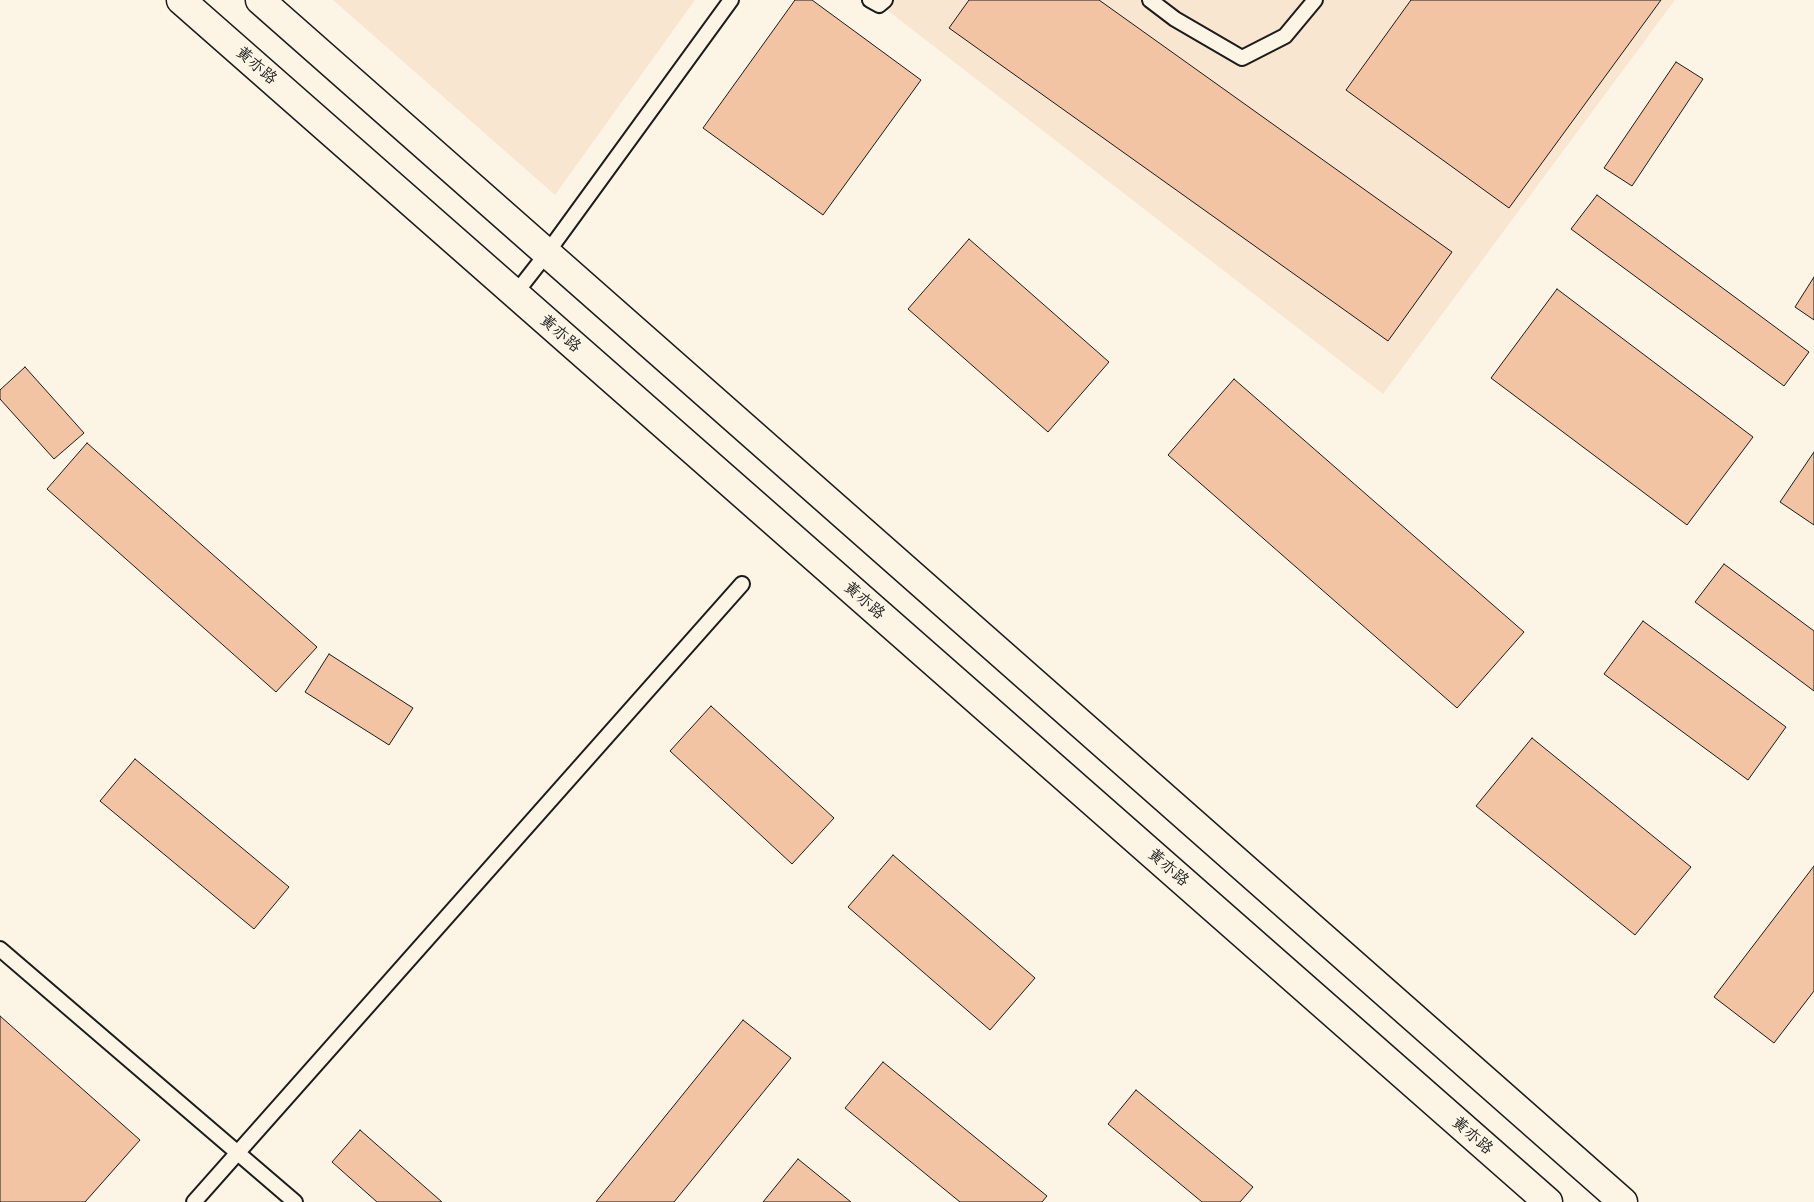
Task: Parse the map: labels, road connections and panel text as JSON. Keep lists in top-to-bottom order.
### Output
{
  "streets": {
    "main road": ["黄亦路"]
  }
}
